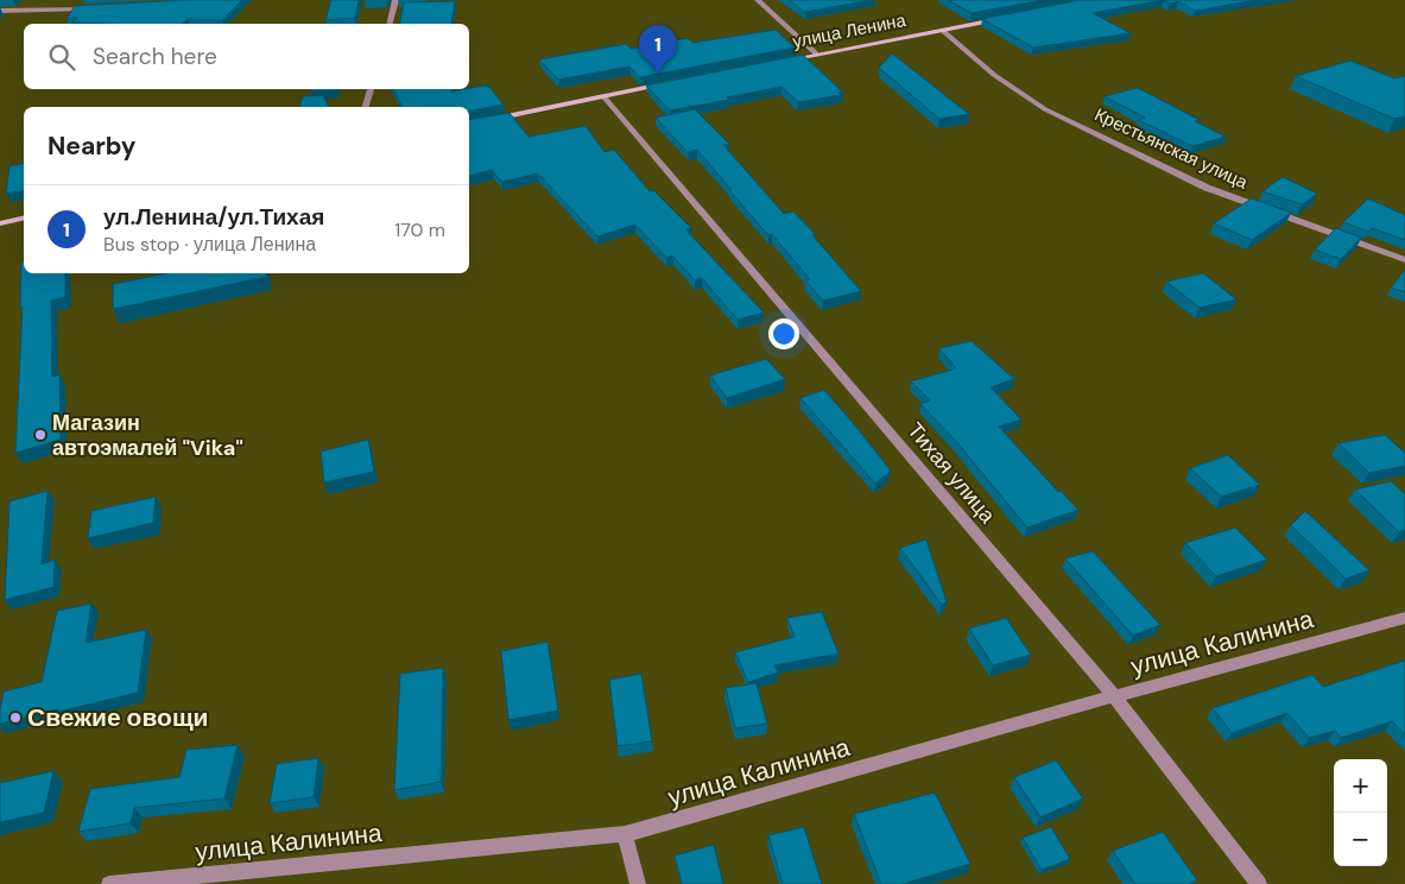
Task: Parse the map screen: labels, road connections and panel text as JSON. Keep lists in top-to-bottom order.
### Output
{
  "streets": {
    "main road": ["улица Ленина"],
    "street": ["Крестьянская улица", "Тихая улица", "улица Калинина"]
  },
  "crossings": [
    ["улица Ленина", "Крестьянская улица"],
    ["Тихая улица", "улица Калинина"]
  ],
  "places": ["Магазин автоэмалей \"Vika\"", "Свежие овощи"],
  "page": {
    "search": "Search here",
    "pins": "1",
    "heading": "Nearby",
    "list": [
      {
        "mark": "1",
        "name": "ул.Ленина/ул.Тихая",
        "note": "Bus stop · улица Ленина",
        "value": "170 m"
      }
    ],
    "map_buttons": ["+", "−"]
  }
}
